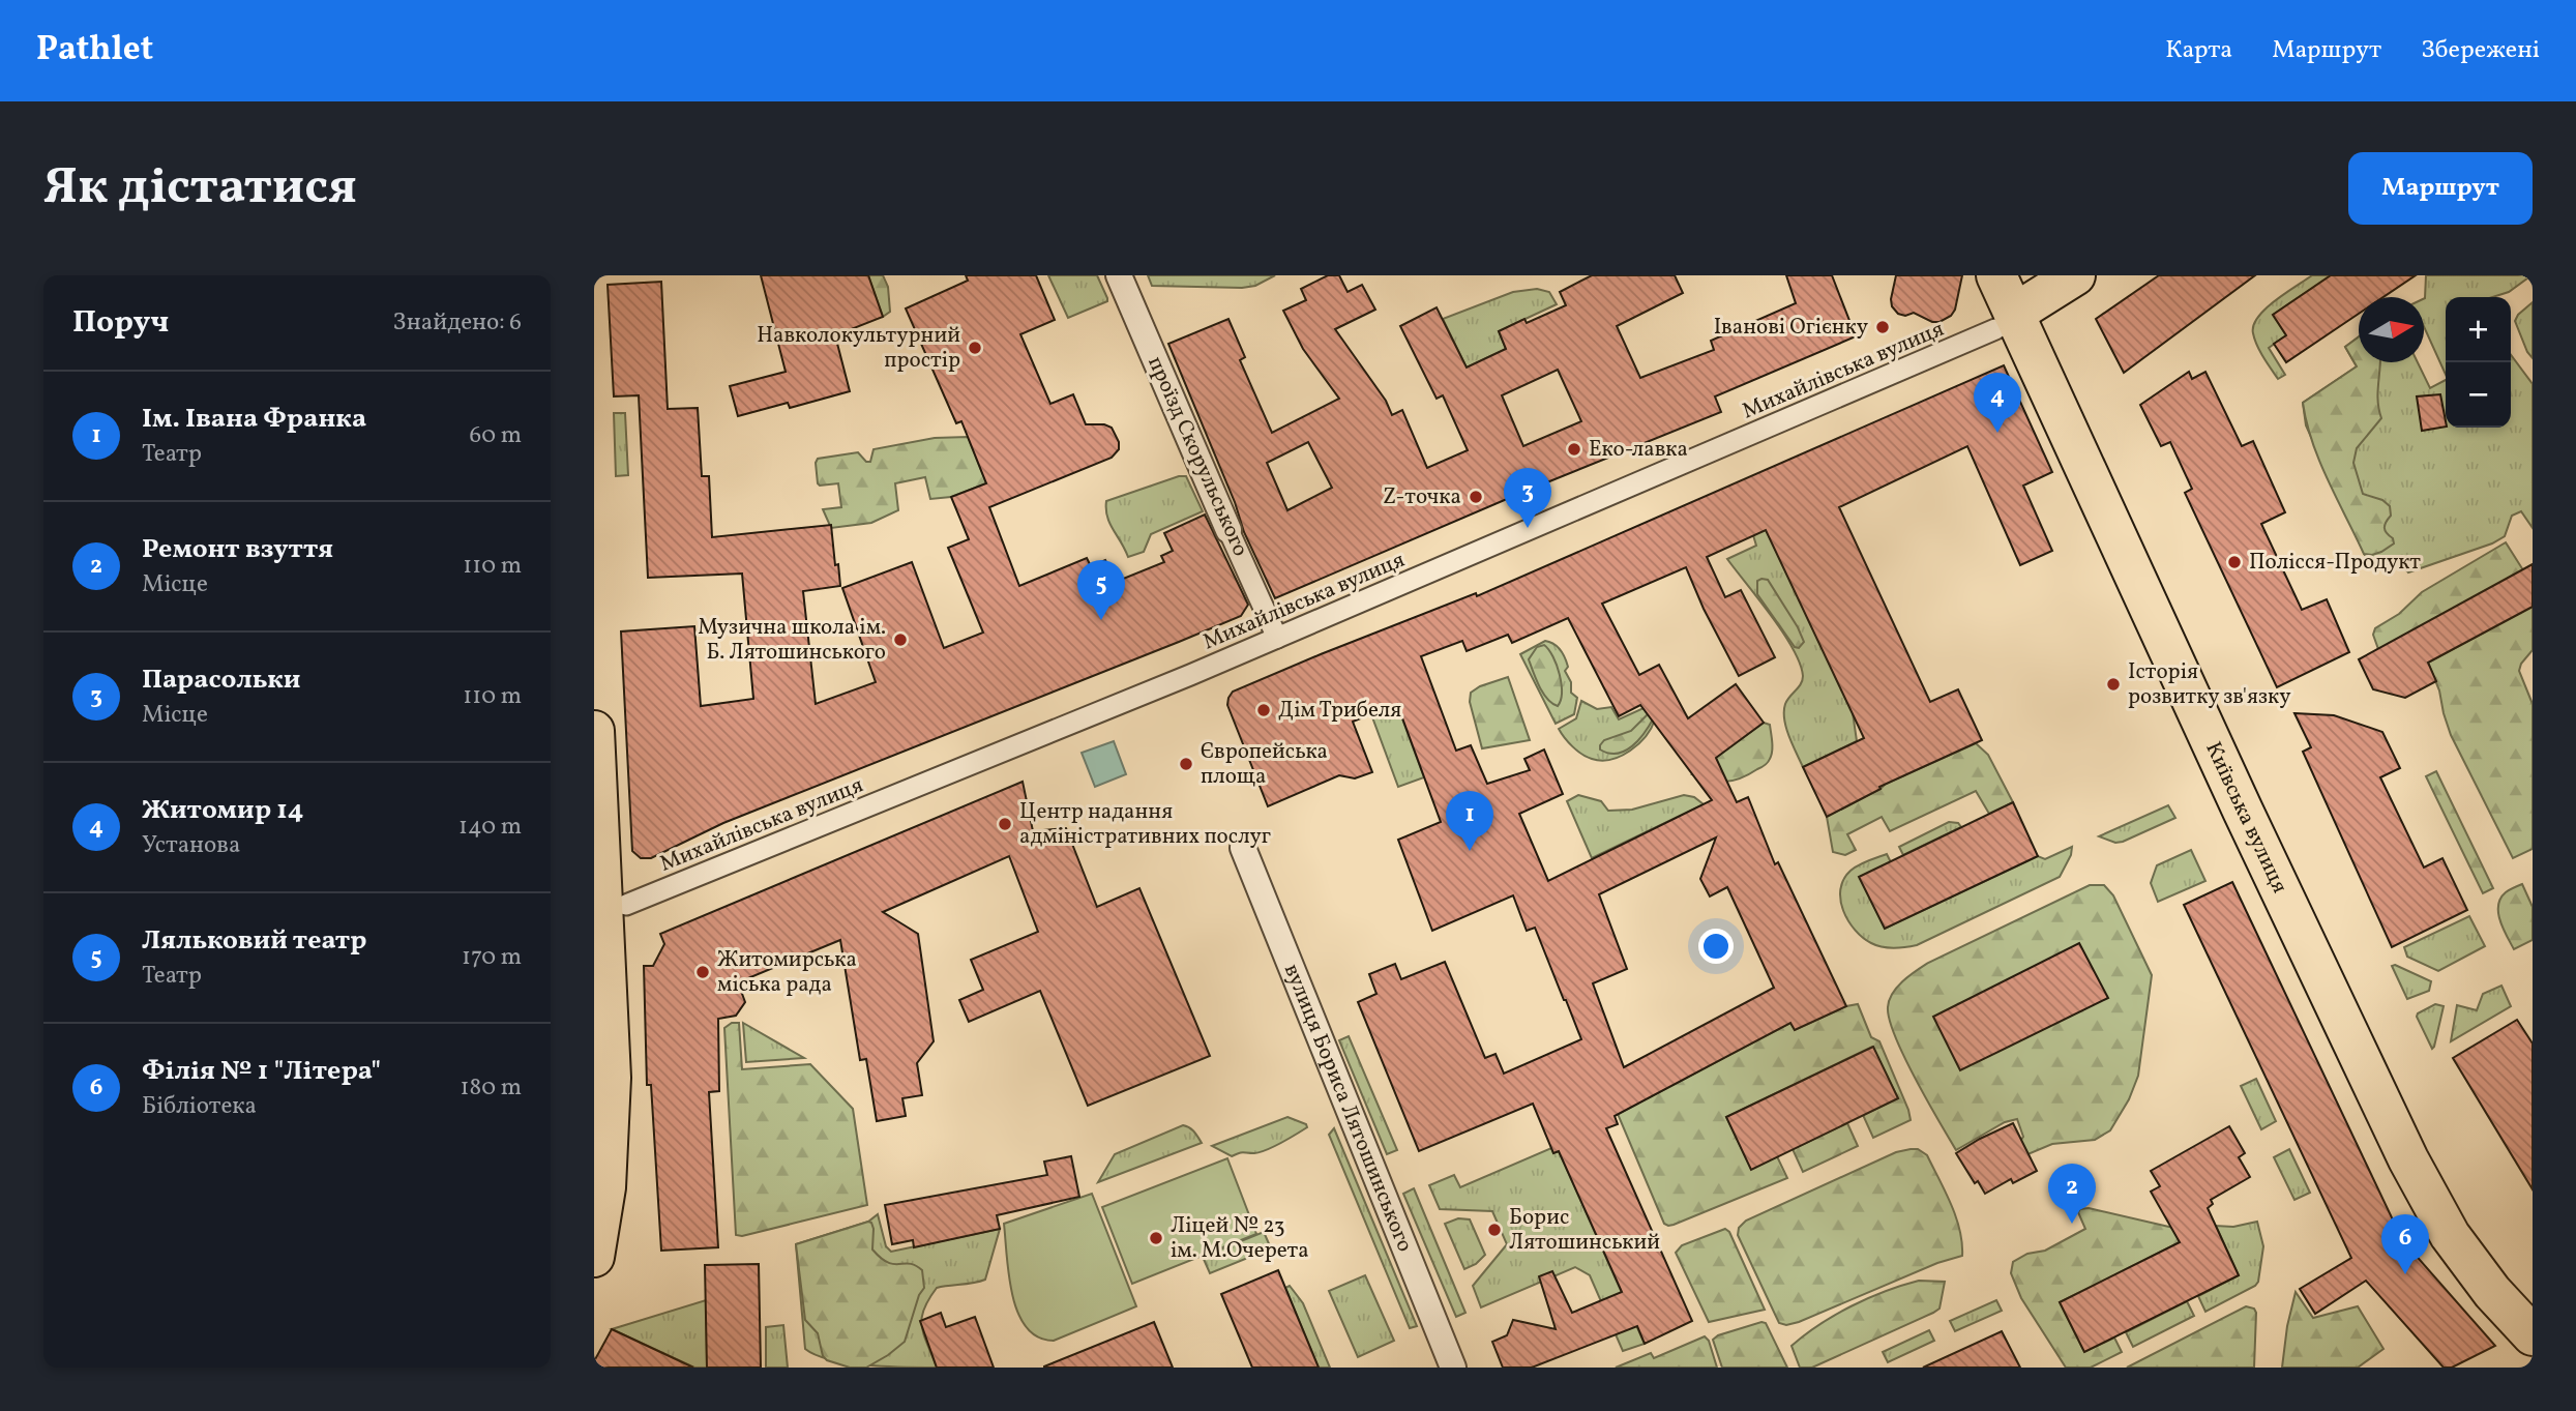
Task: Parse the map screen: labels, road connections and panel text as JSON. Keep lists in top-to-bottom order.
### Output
{
  "streets": {
    "main road": ["Київська вулиця"],
    "street": ["Михайлівська вулиця", "проїзд Скорульського", "вулиця Бориса Лятошинського"]
  },
  "crossings": [
    ["Михайлівська вулиця", "проїзд Скорульського"],
    ["Михайлівська вулиця", "Київська вулиця"]
  ],
  "places": [
    "Іванові Огієнку",
    "Навколокультурний простір",
    "Еко-лавка",
    "Z-точка",
    "Полісся-Продукт",
    "Музична школа ім. Б. Лятошинського",
    "Історія розвитку зв'язку",
    "Дім Трибеля",
    "Європейська площа",
    "Центр надання адміністративних послуг",
    "Житомирська міська рада",
    "Борис Лятошинський",
    "Ліцей № 23 ім. М.Очерета"
  ],
  "north": "right",
  "page": {
    "header": "Pathlet",
    "nav": ["Карта", "Маршрут", "Збережені"],
    "buttons": "Маршрут",
    "title": "Як дістатися",
    "heading": ["Поруч", "Знайдено: 6"],
    "map_buttons": ["+", "−"],
    "list": [
      {
        "mark": "1",
        "name": "Ім. Івана Франка",
        "note": "Театр",
        "value": "60 m"
      },
      {
        "mark": "2",
        "name": "Ремонт взуття",
        "note": "Місце",
        "value": "110 m"
      },
      {
        "mark": "3",
        "name": "Парасольки",
        "note": "Місце",
        "value": "110 m"
      },
      {
        "mark": "4",
        "name": "Житомир 14",
        "note": "Установа",
        "value": "140 m"
      },
      {
        "mark": "5",
        "name": "Ляльковий театр",
        "note": "Театр",
        "value": "170 m"
      },
      {
        "mark": "6",
        "name": "Філія № 1 \"Літера\"",
        "note": "Бібліотека",
        "value": "180 m"
      }
    ],
    "pins": [
      "4",
      "3",
      "5",
      "1",
      "2",
      "6"
    ]
  }
}
